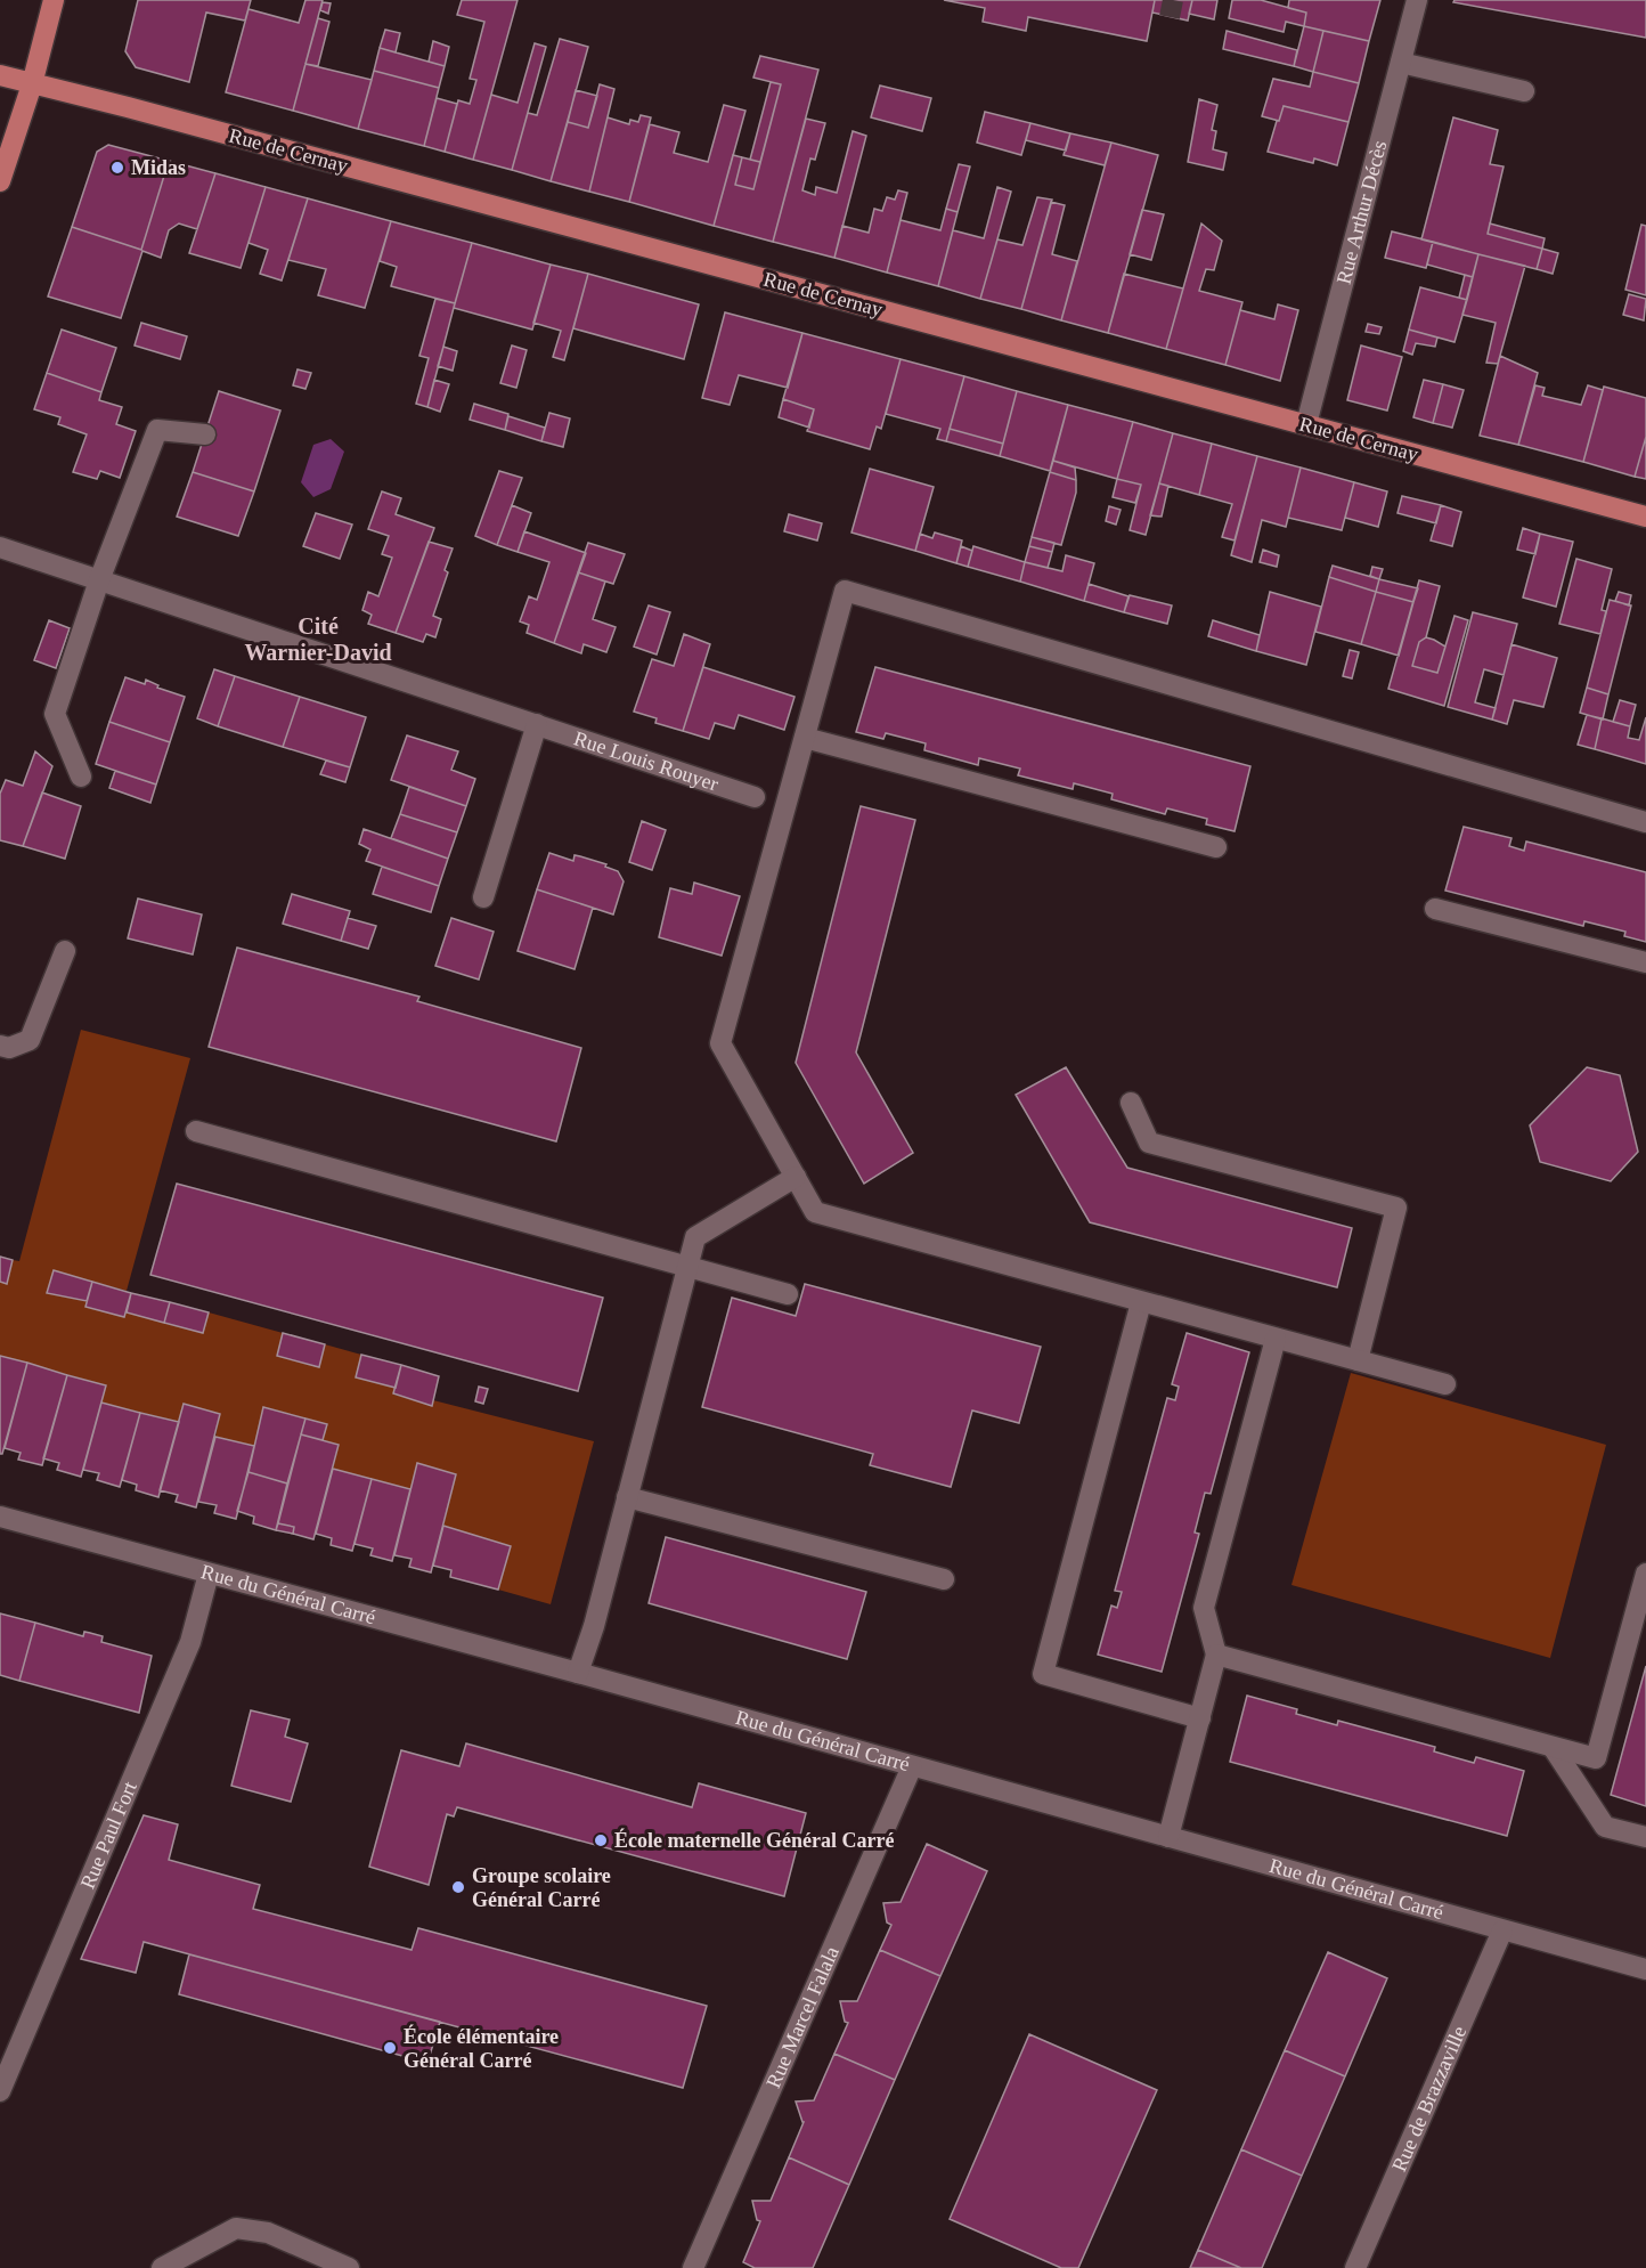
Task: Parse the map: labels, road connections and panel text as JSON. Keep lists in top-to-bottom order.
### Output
{
  "streets": {
    "main road": ["Rue de Cernay"],
    "street": [
      "Rue Arthur Décès",
      "Rue Louis Rouyer",
      "Rue du Général Carré",
      "Rue Paul Fort",
      "Rue Marcel Falala",
      "Rue de Brazzaville"
    ]
  },
  "crossings": [
    ["Rue de Cernay", "Rue Arthur Décès"],
    ["Rue du Général Carré", "Rue Paul Fort"],
    ["Rue du Général Carré", "Rue Marcel Falala"],
    ["Rue du Général Carré", "Rue de Brazzaville"]
  ],
  "districts": ["Cité Warnier-David"],
  "places": [
    "Midas",
    "École maternelle Général Carré",
    "Groupe scolaire Général Carré",
    "École élémentaire Général Carré"
  ]
}
